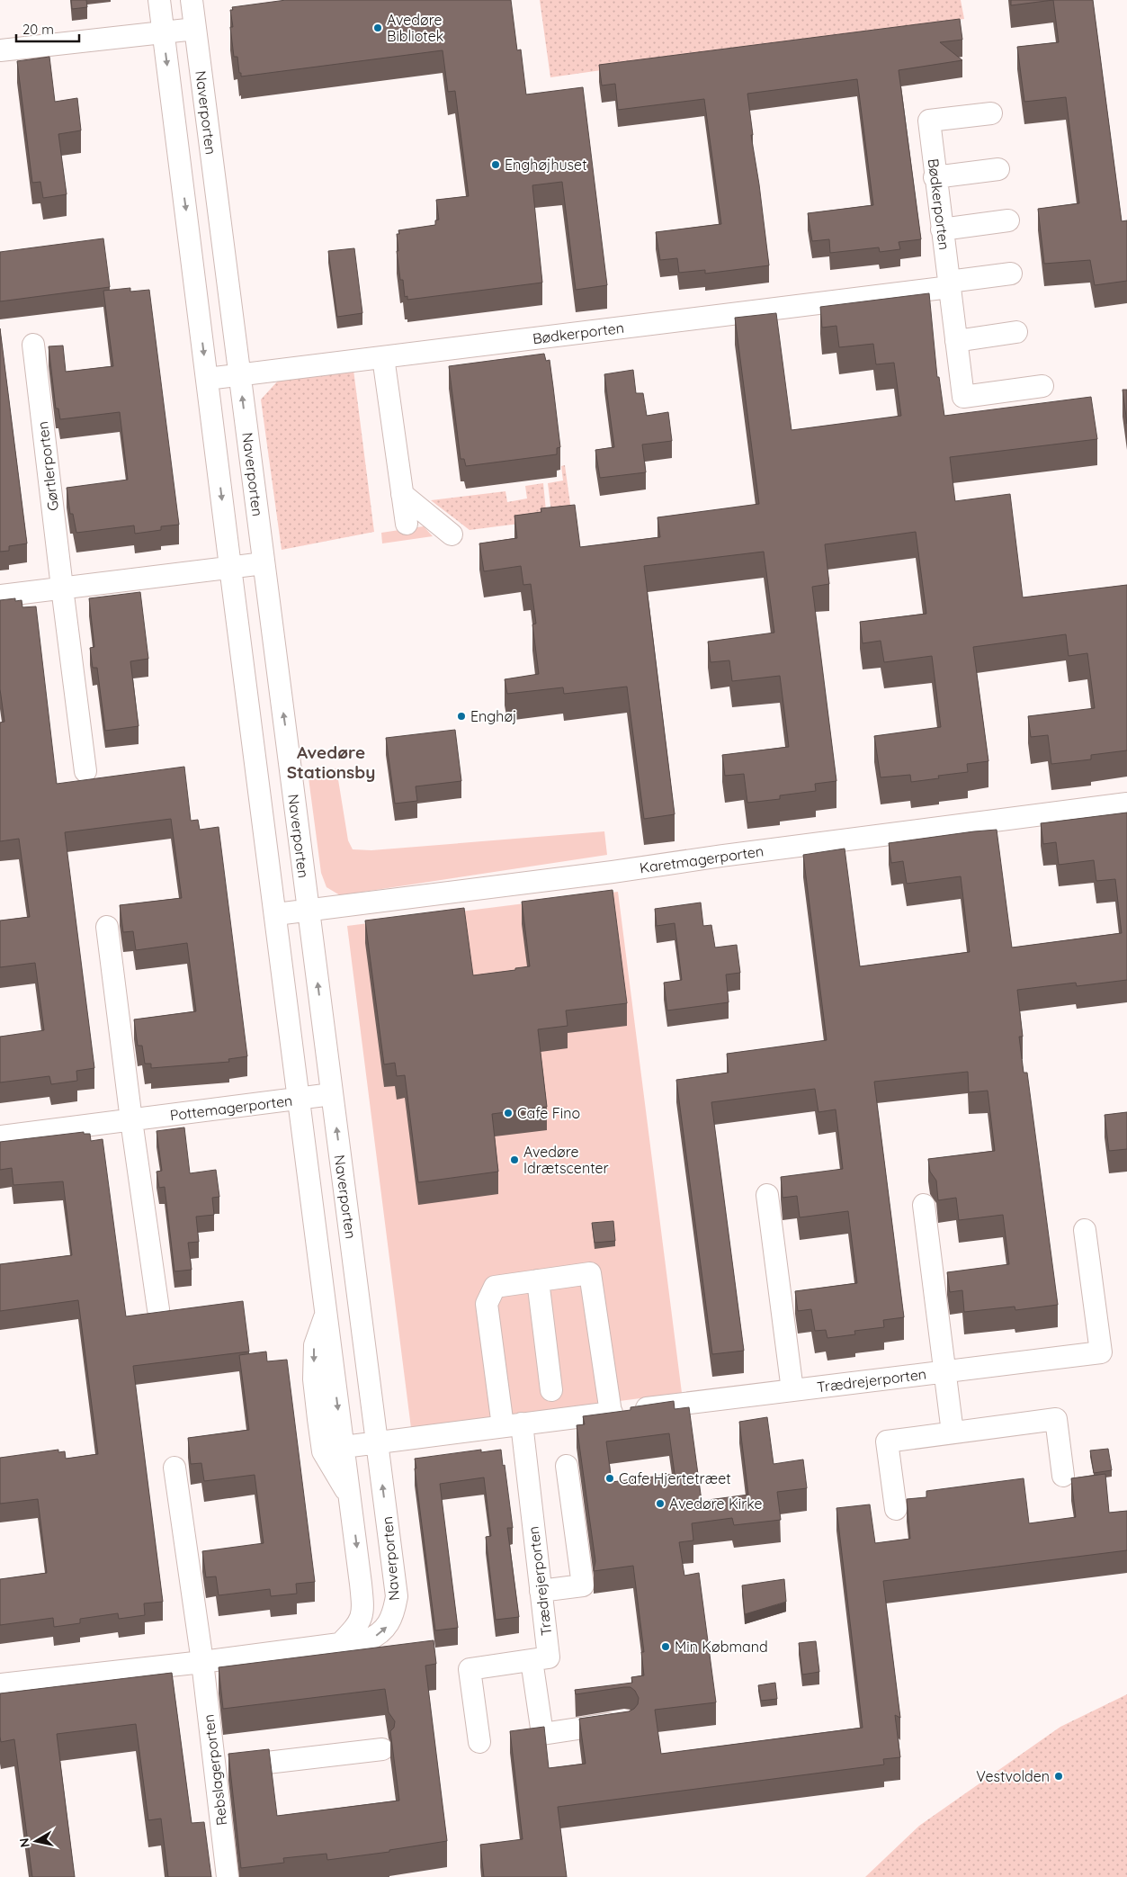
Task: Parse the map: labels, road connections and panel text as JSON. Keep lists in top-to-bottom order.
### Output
{
  "streets": {
    "street": [
      "Naverporten",
      "Bødkerporten",
      "Gørtlerporten",
      "Karetmagerporten",
      "Pottemagerporten",
      "Trædrejerporten",
      "Rebslagerporten"
    ]
  },
  "crossings": [
    ["Naverporten", "Bødkerporten"],
    ["Naverporten", "Karetmagerporten"],
    ["Naverporten", "Pottemagerporten"],
    ["Naverporten", "Trædrejerporten"]
  ],
  "districts": ["Avedøre Stationsby"],
  "places": [
    "Avedøre Bibliotek",
    "Enghøjhuset",
    "Enghøj",
    "Cafe Fino",
    "Avedøre Idrætscenter",
    "Cafe Hjertetræet",
    "Avedøre Kirke",
    "Min Købmand",
    "Vestvolden"
  ],
  "scale_bar": "20 m",
  "north": "left"
}
